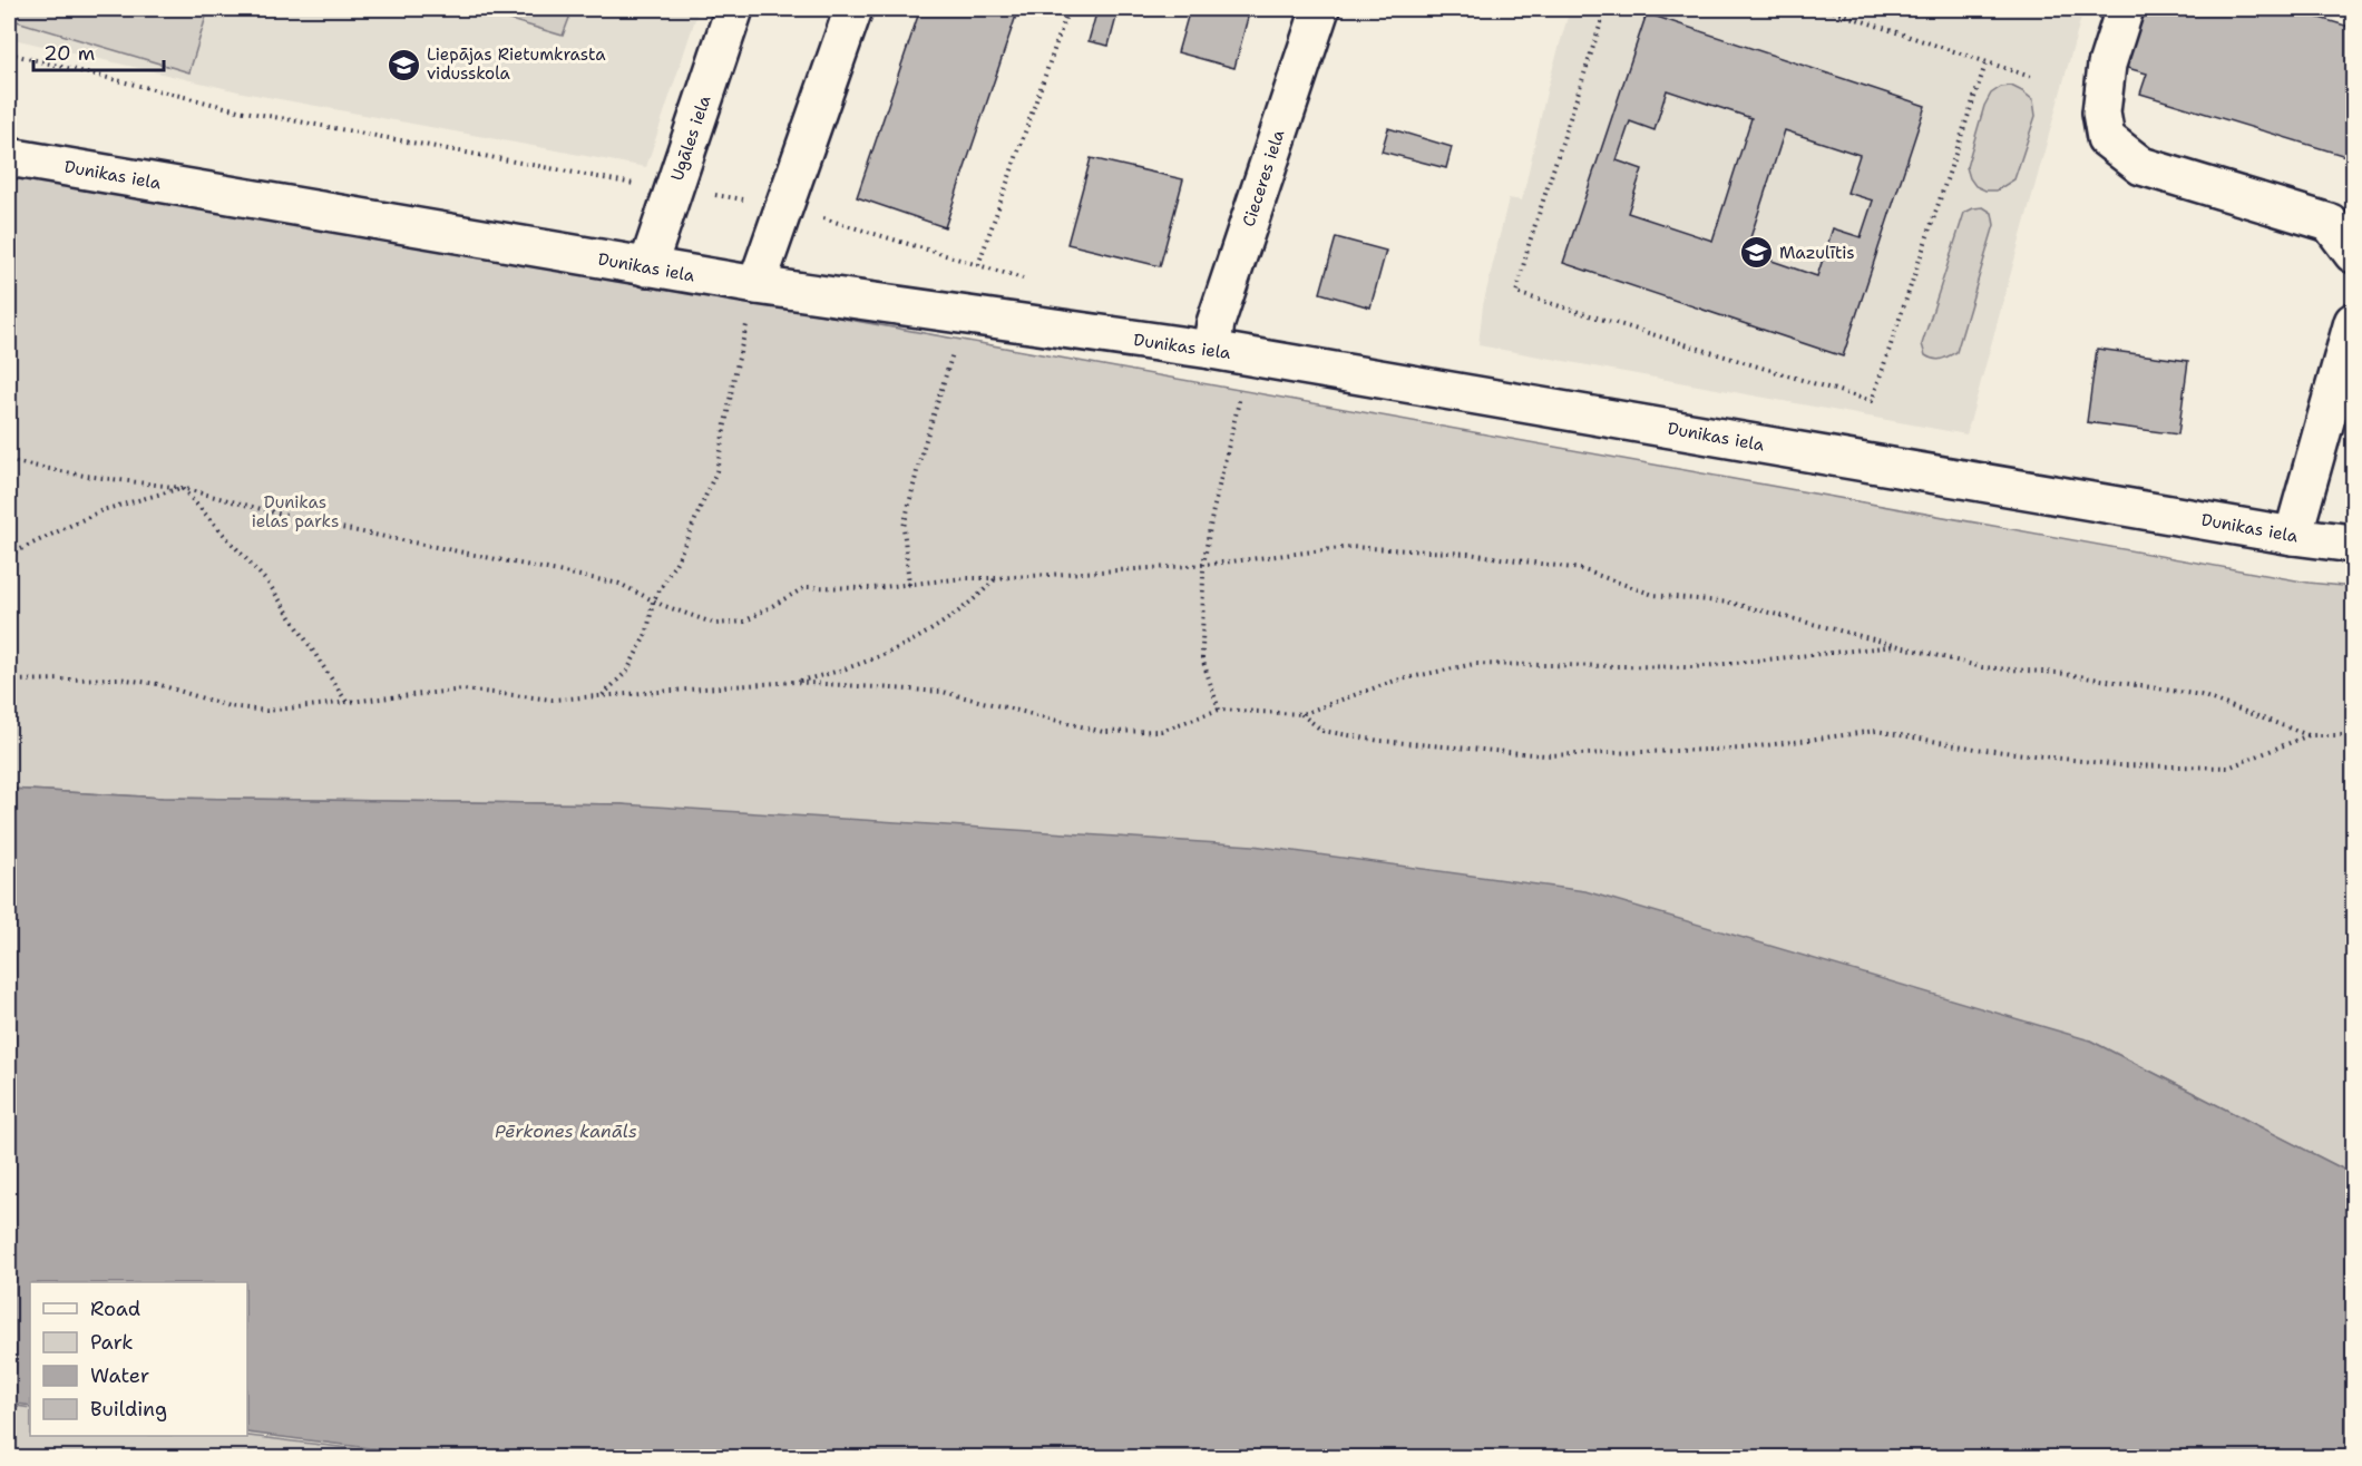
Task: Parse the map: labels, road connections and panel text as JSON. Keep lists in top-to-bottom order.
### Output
{
  "streets": {
    "street": ["Ugāles iela", "Dunikas iela", "Cieceres iela"]
  },
  "crossings": [
    ["Ugāles iela", "Dunikas iela"],
    ["Dunikas iela", "Cieceres iela"]
  ],
  "water": ["Pērkones kanāls"],
  "parks": ["Dunikas ielas parks"],
  "places": {
    "school or university": ["Liepājas Rietumkrasta vidusskola", "Mazulītis"]
  },
  "legend": [
    "Road",
    "Park",
    "Water",
    "Building"
  ],
  "scale_bar": "20 m"
}
